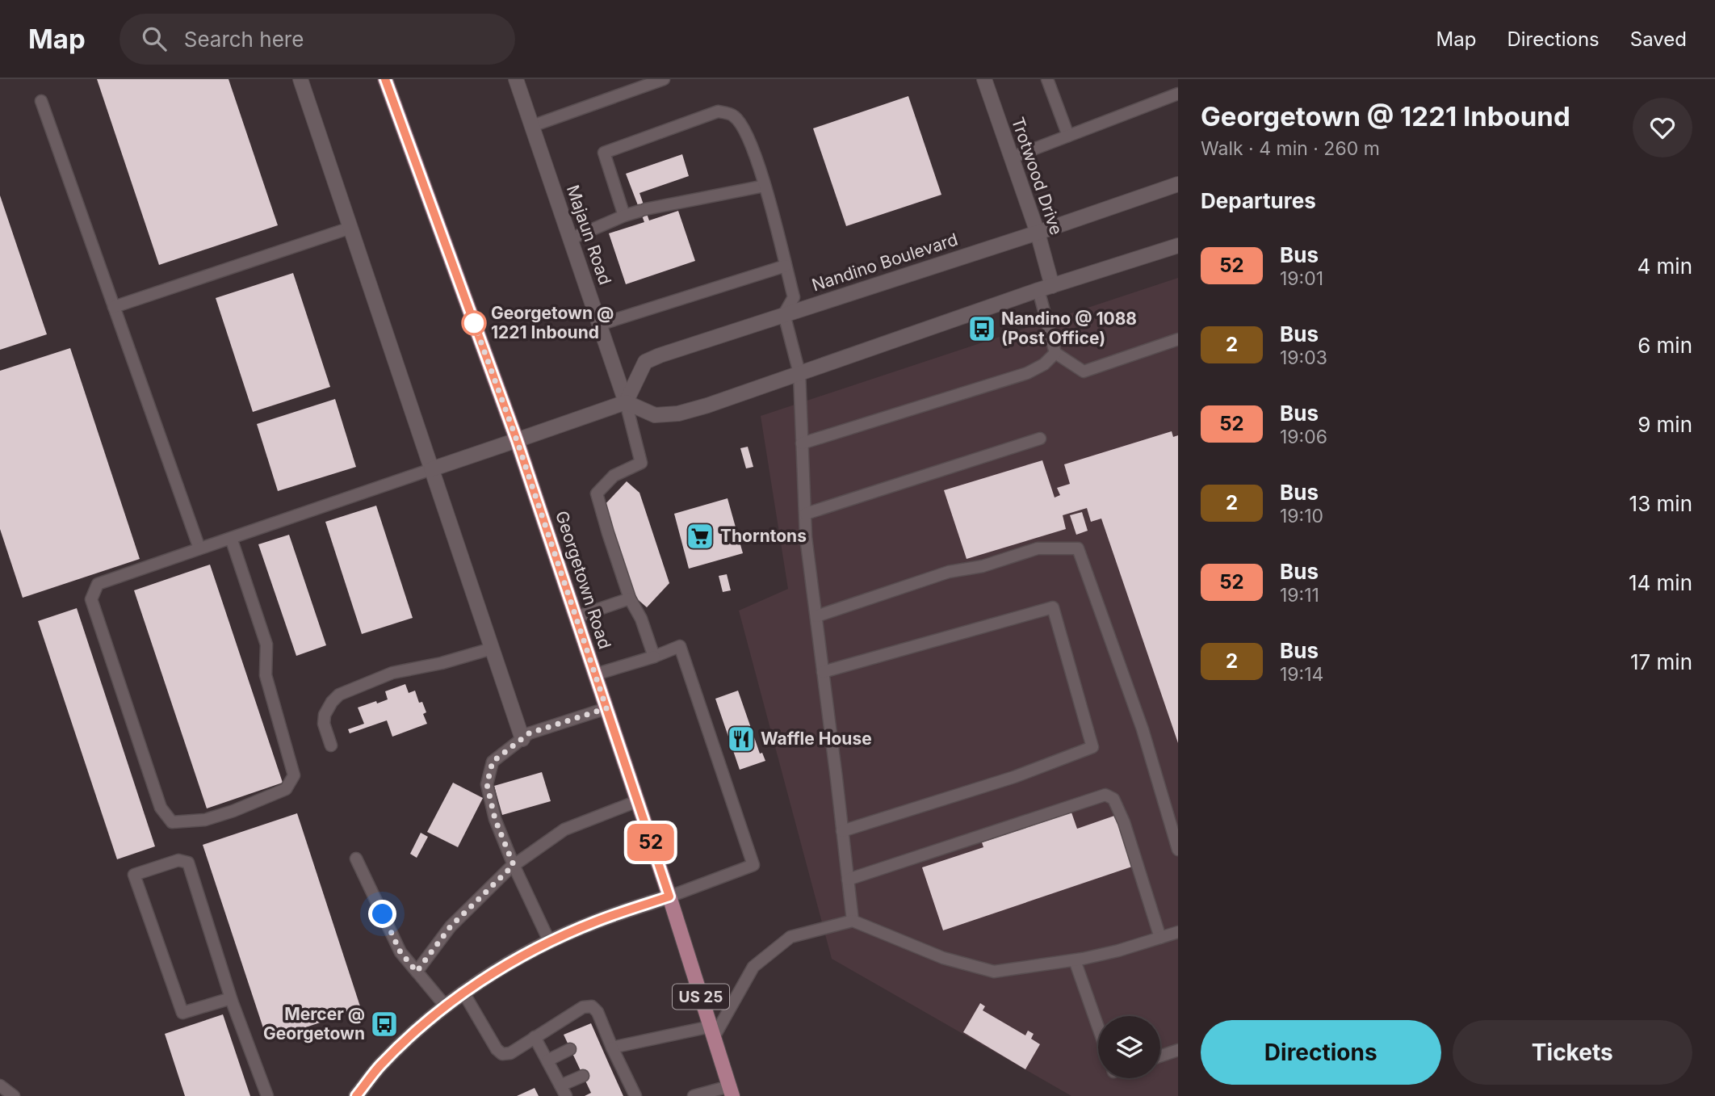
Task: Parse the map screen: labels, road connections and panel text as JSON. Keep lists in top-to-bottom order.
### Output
{
  "streets": {
    "main road": ["Georgetown Road", "US 25"],
    "street": ["Trotwood Drive", "Majaun Road", "Nandino Boulevard"]
  },
  "crossings": [
    ["Trotwood Drive", "Nandino Boulevard"],
    ["Majaun Road", "Nandino Boulevard"]
  ],
  "places": {
    "other": ["Georgetown @ 1221 Inbound"],
    "bus stop": ["Nandino @ 1088 (Post Office)", "Mercer @ Georgetown"],
    "supermarket": ["Thorntons"],
    "restaurant": ["Waffle House"]
  },
  "lines": ["bus line 52"],
  "page": {
    "header": "Map",
    "search": "Search here",
    "nav": ["Map", "Directions", "Saved"],
    "on_map": "52",
    "heading": [
      ["Georgetown @ 1221 Inbound", "Walk · 4 min · 260 m"],
      "Departures"
    ],
    "list": [
      {
        "mark": "52",
        "name": "Bus",
        "note": "19:01",
        "value": "4 min"
      },
      {
        "mark": "2",
        "name": "Bus",
        "note": "19:03",
        "value": "6 min"
      },
      {
        "mark": "52",
        "name": "Bus",
        "note": "19:06",
        "value": "9 min"
      },
      {
        "mark": "2",
        "name": "Bus",
        "note": "19:10",
        "value": "13 min"
      },
      {
        "mark": "52",
        "name": "Bus",
        "note": "19:11",
        "value": "14 min"
      },
      {
        "mark": "2",
        "name": "Bus",
        "note": "19:14",
        "value": "17 min"
      }
    ],
    "buttons": ["Directions", "Tickets"]
  }
}
